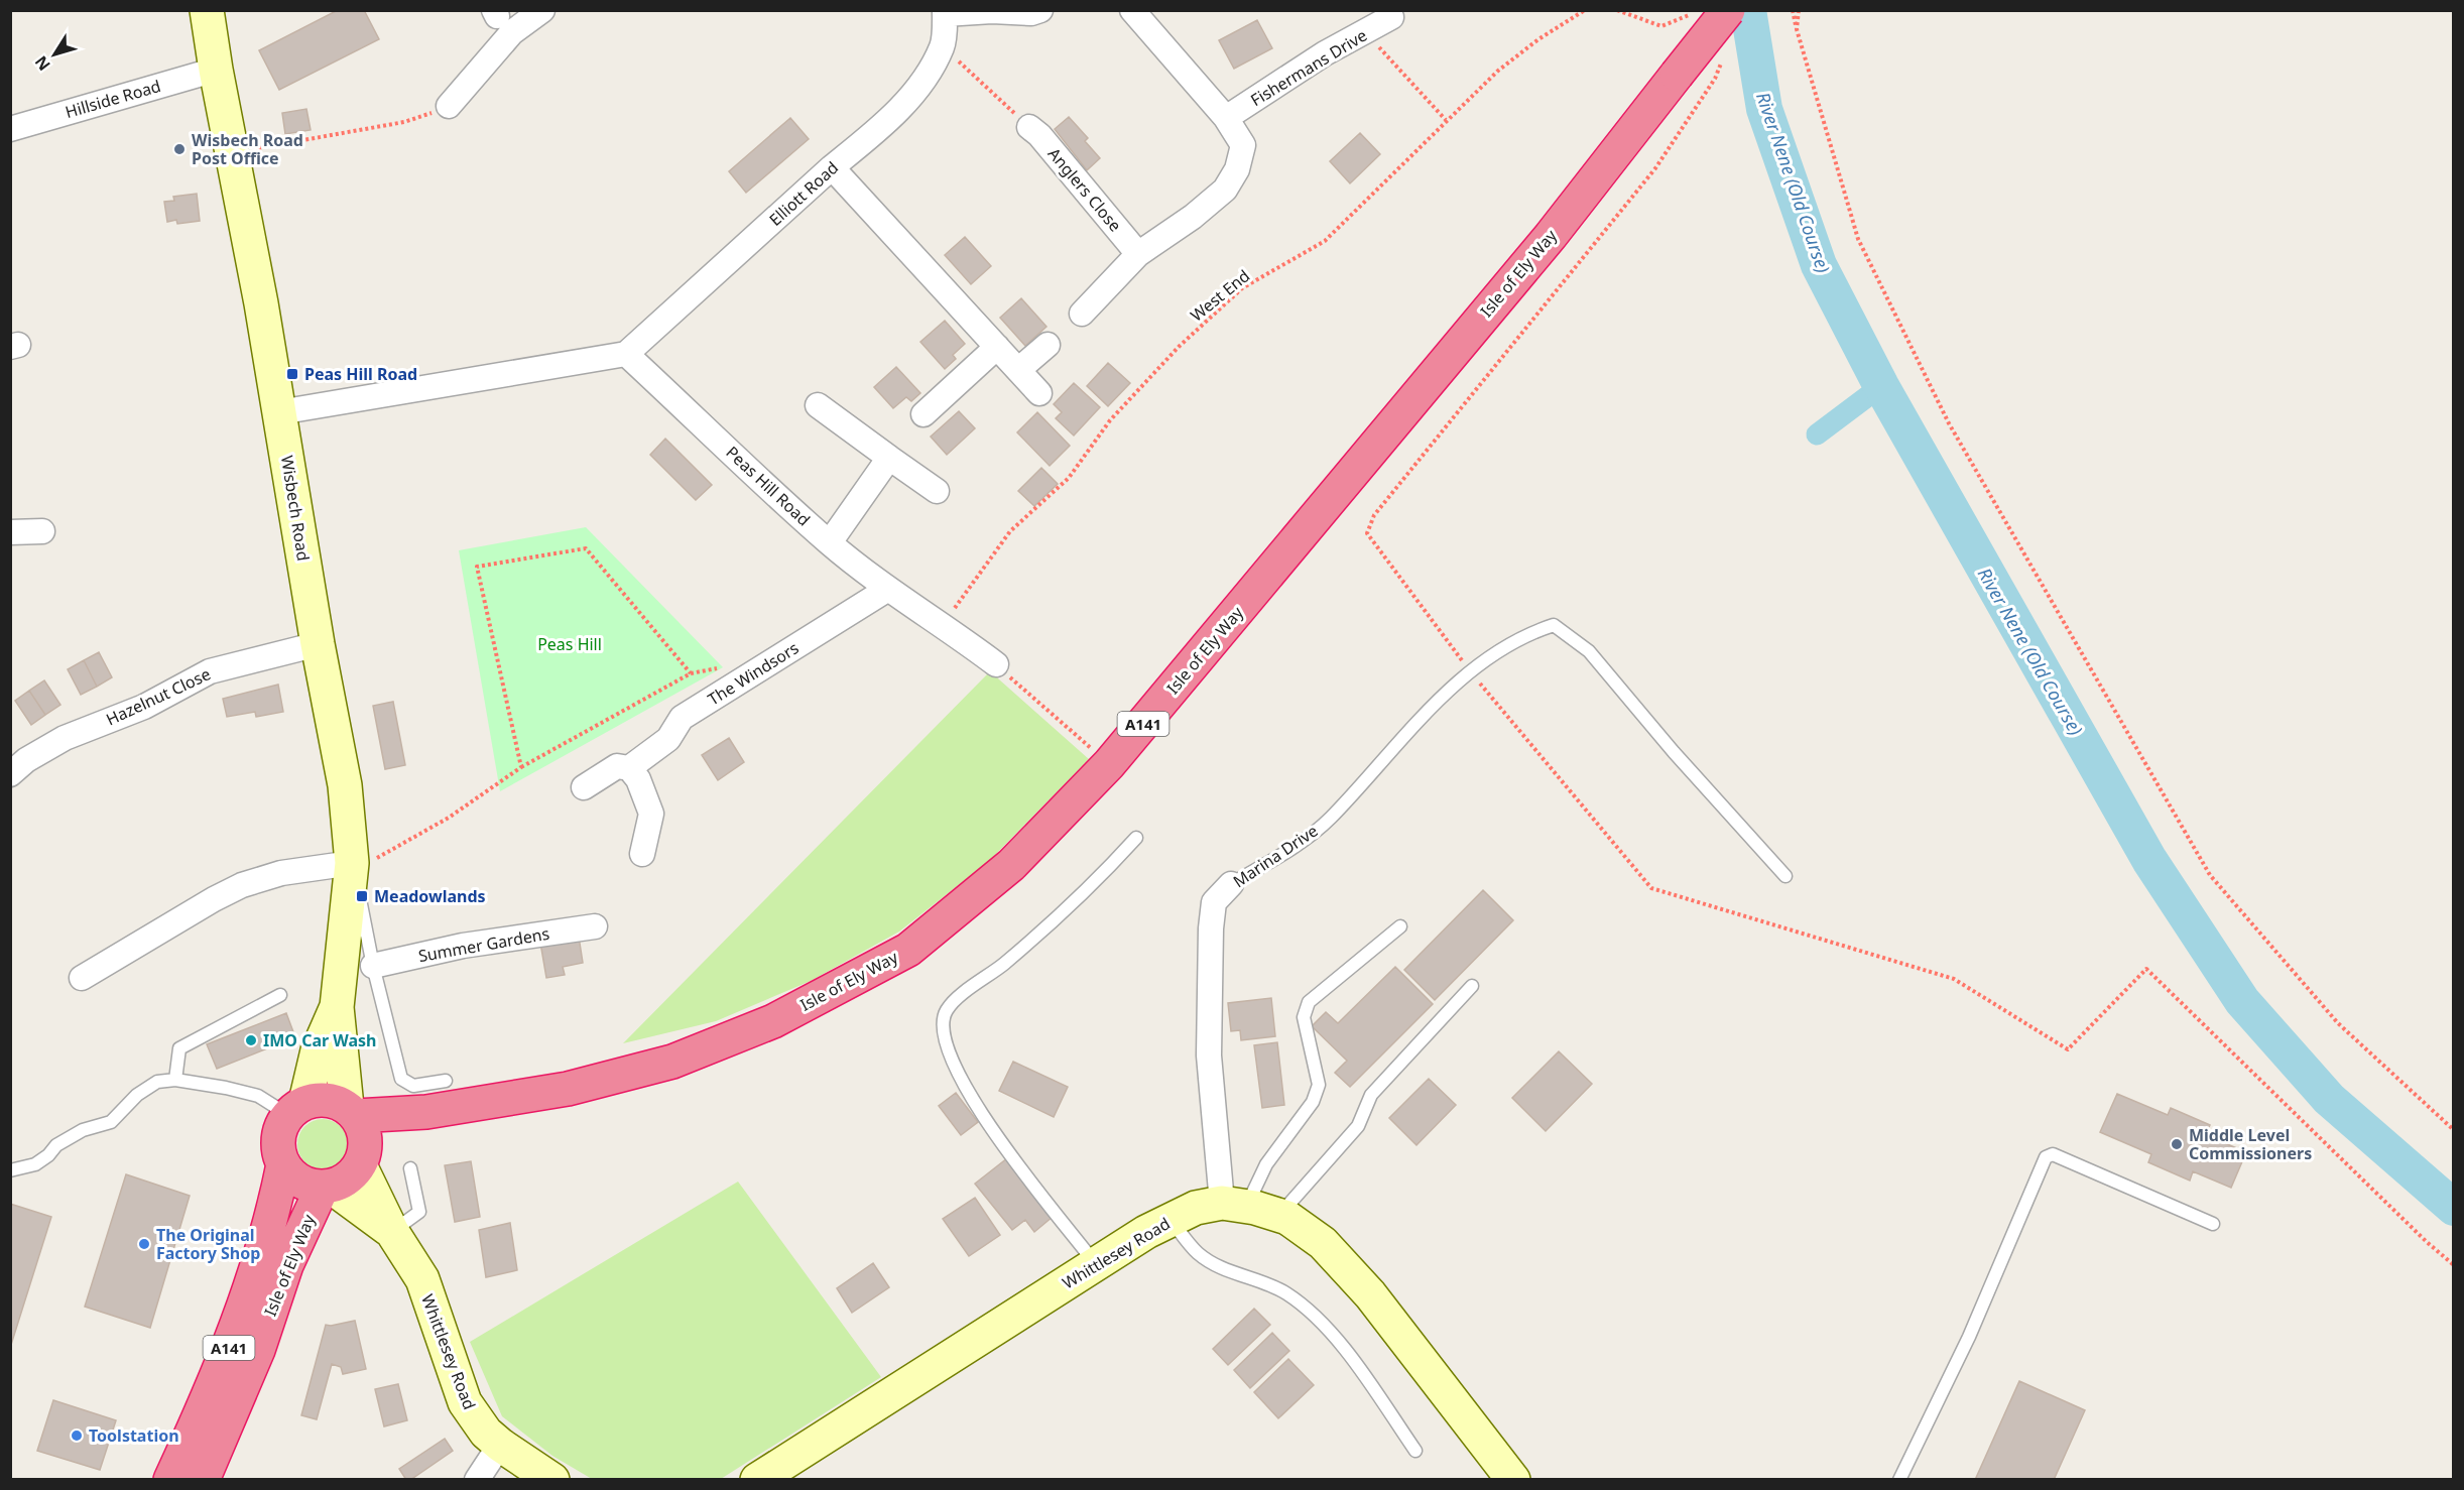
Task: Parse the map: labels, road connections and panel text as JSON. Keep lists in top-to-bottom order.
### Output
{
  "streets": {
    "highway": ["Isle of Ely Way", "A141"],
    "street": [
      "Fishermans Drive",
      "Hillside Road",
      "Anglers Close",
      "Elliott Road",
      "Peas Hill Road",
      "Wisbech Road",
      "The Windsors",
      "Hazelnut Close",
      "Marina Drive",
      "Summer Gardens",
      "Whittlesey Road"
    ],
    "path": ["West End"]
  },
  "crossings": [
    ["Hillside Road", "Wisbech Road"],
    ["Elliott Road", "Peas Hill Road"],
    ["Isle of Ely Way", "Wisbech Road"],
    ["Isle of Ely Way", "A141"],
    ["Isle of Ely Way", "Whittlesey Road"],
    ["West End", "Peas Hill Road"],
    ["Peas Hill Road", "The Windsors"],
    ["Wisbech Road", "Hazelnut Close"],
    ["Wisbech Road", "A141"],
    ["Wisbech Road", "Whittlesey Road"],
    ["A141", "Whittlesey Road"],
    ["Marina Drive", "Whittlesey Road"]
  ],
  "water": ["River Nene (Old Course)"],
  "parks": ["Peas Hill"],
  "places": {
    "other": [
      "Wisbech Road Post Office",
      "IMO Car Wash",
      "Middle Level Commissioners",
      "The Original Factory Shop",
      "Toolstation"
    ],
    "transit": ["Peas Hill Road", "Meadowlands"]
  },
  "north": "bottom left"
}
